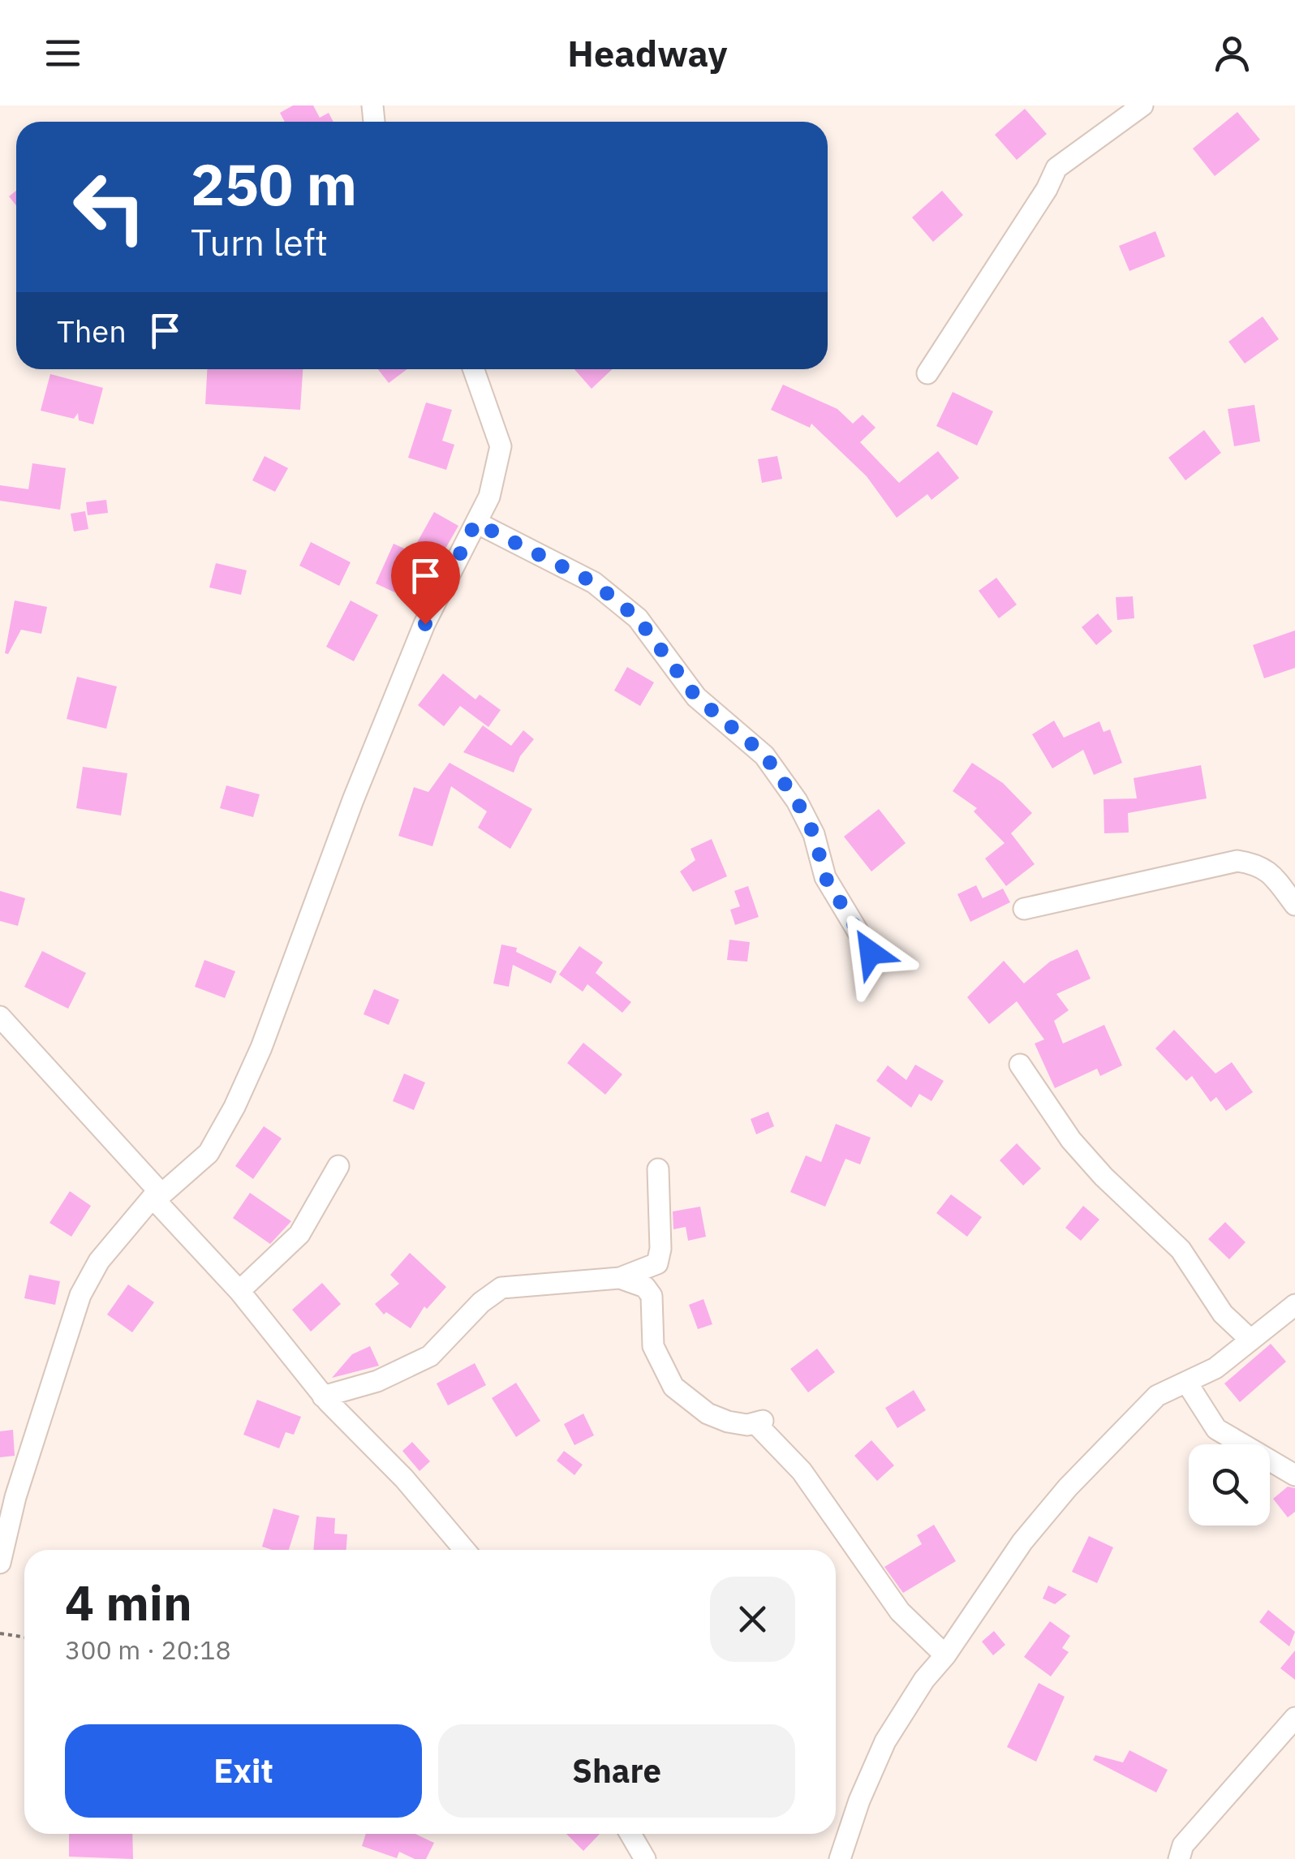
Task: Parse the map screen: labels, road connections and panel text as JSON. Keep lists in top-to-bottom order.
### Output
{
  "page": {
    "header": "Headway",
    "turn": ["250 m", "Turn left"],
    "then": "Then",
    "heading": ["4 min", "300 m · 20:18"],
    "buttons": ["Exit", "Share"]
  }
}
